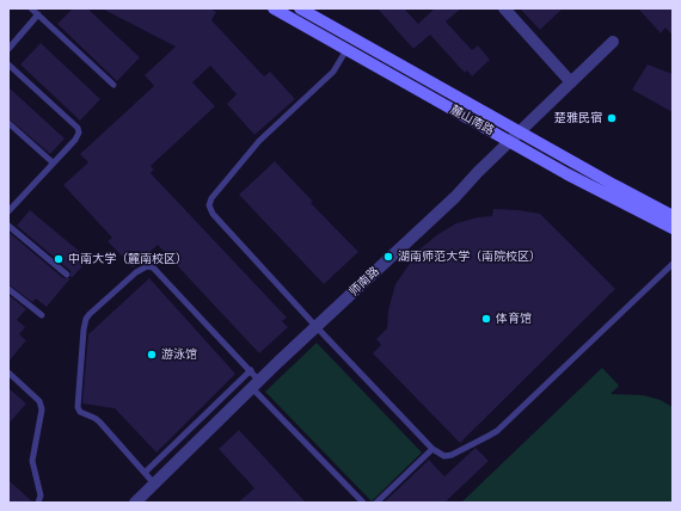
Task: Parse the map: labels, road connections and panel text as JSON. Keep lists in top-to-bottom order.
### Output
{
  "streets": {
    "main road": ["麓山南路"],
    "street": ["师南路"]
  },
  "crossings": [
    ["麓山南路", "师南路"]
  ],
  "places": [
    "楚雅民宿",
    "湖南师范大学（南院校区）",
    "中南大学（麓南校区）",
    "体育馆",
    "游泳馆"
  ]
}
